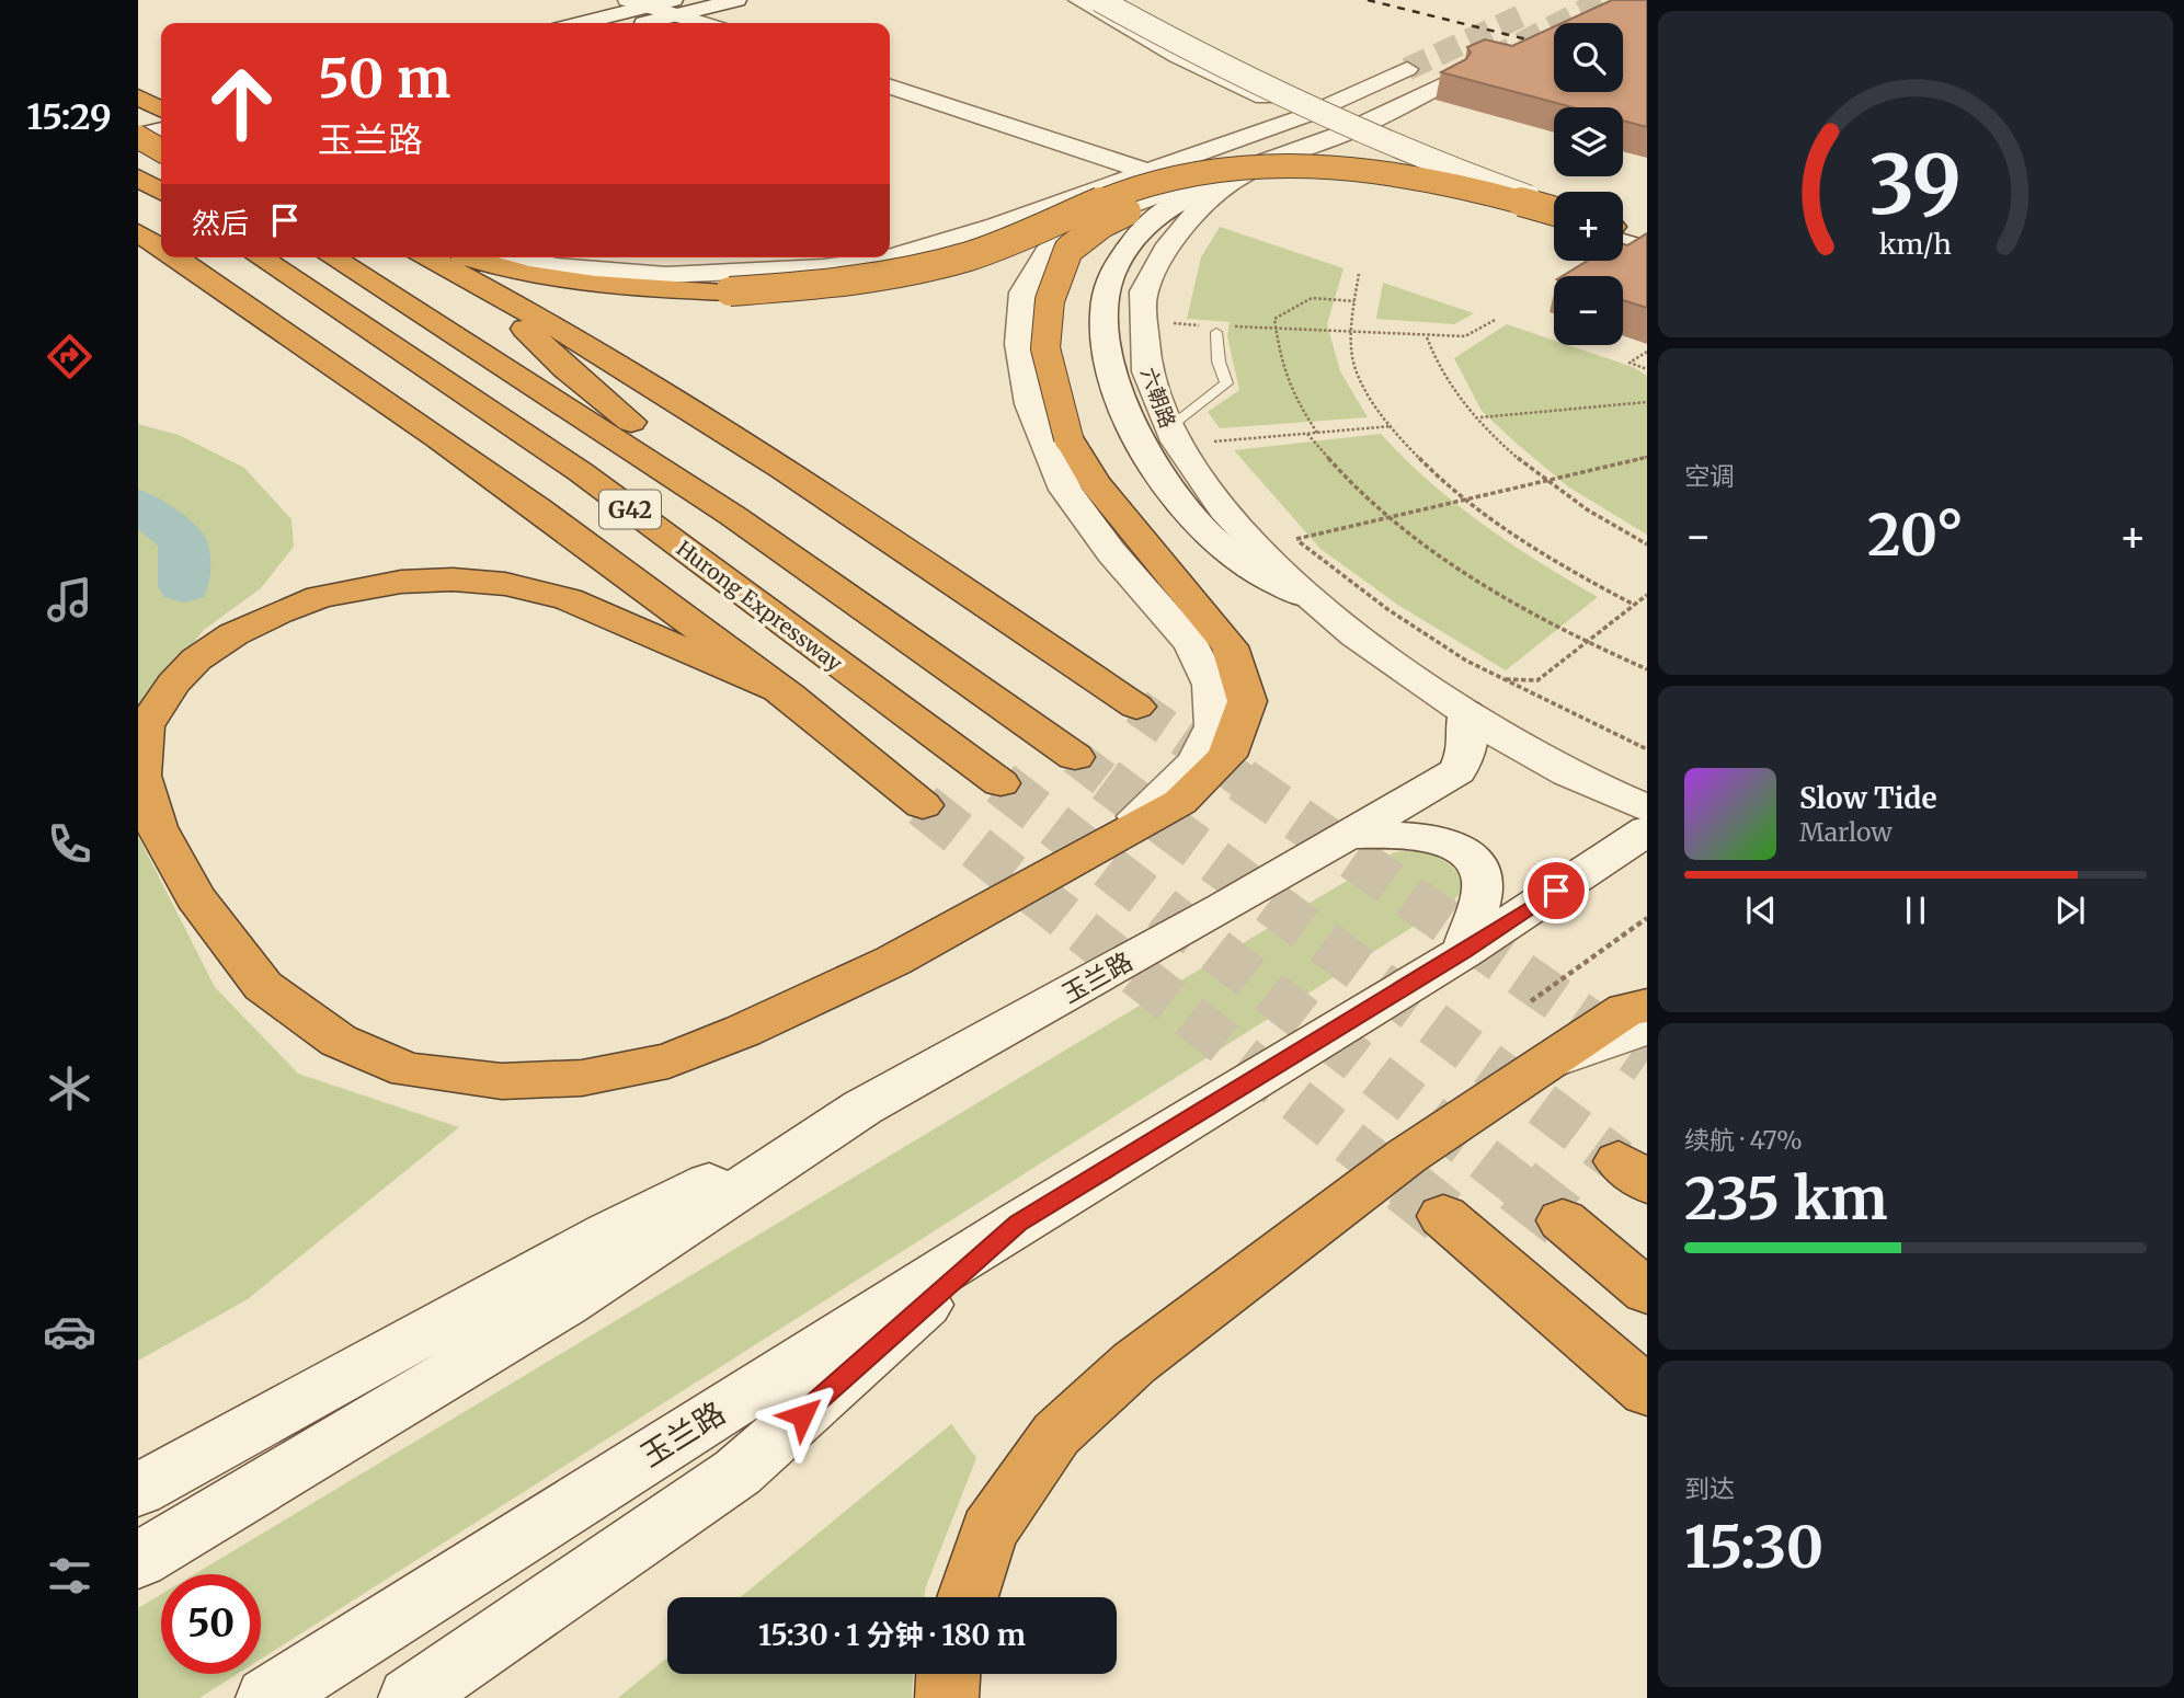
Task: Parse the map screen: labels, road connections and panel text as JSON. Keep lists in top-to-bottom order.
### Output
{
  "streets": {
    "highway": ["G42", "Hurong Expressway"],
    "street": ["六朝路", "玉兰路"]
  },
  "crossings": [
    ["六朝路", "玉兰路"]
  ],
  "page": {
    "tabs": "15:29",
    "map_buttons": ["+", "−"],
    "turn": ["50 m", "玉兰路"],
    "then": "然后",
    "tile": [
      "空调",
      ["续航 · 47%", "235 km"],
      ["到达", "15:30"]
    ],
    "heat": ["−", "20°", "+"],
    "song": ["Slow Tide", "Marlow"],
    "limit": "50",
    "trip": "15:30 · 1 分钟 · 180 m",
    "gauge": ["39", "km/h"]
  }
}
